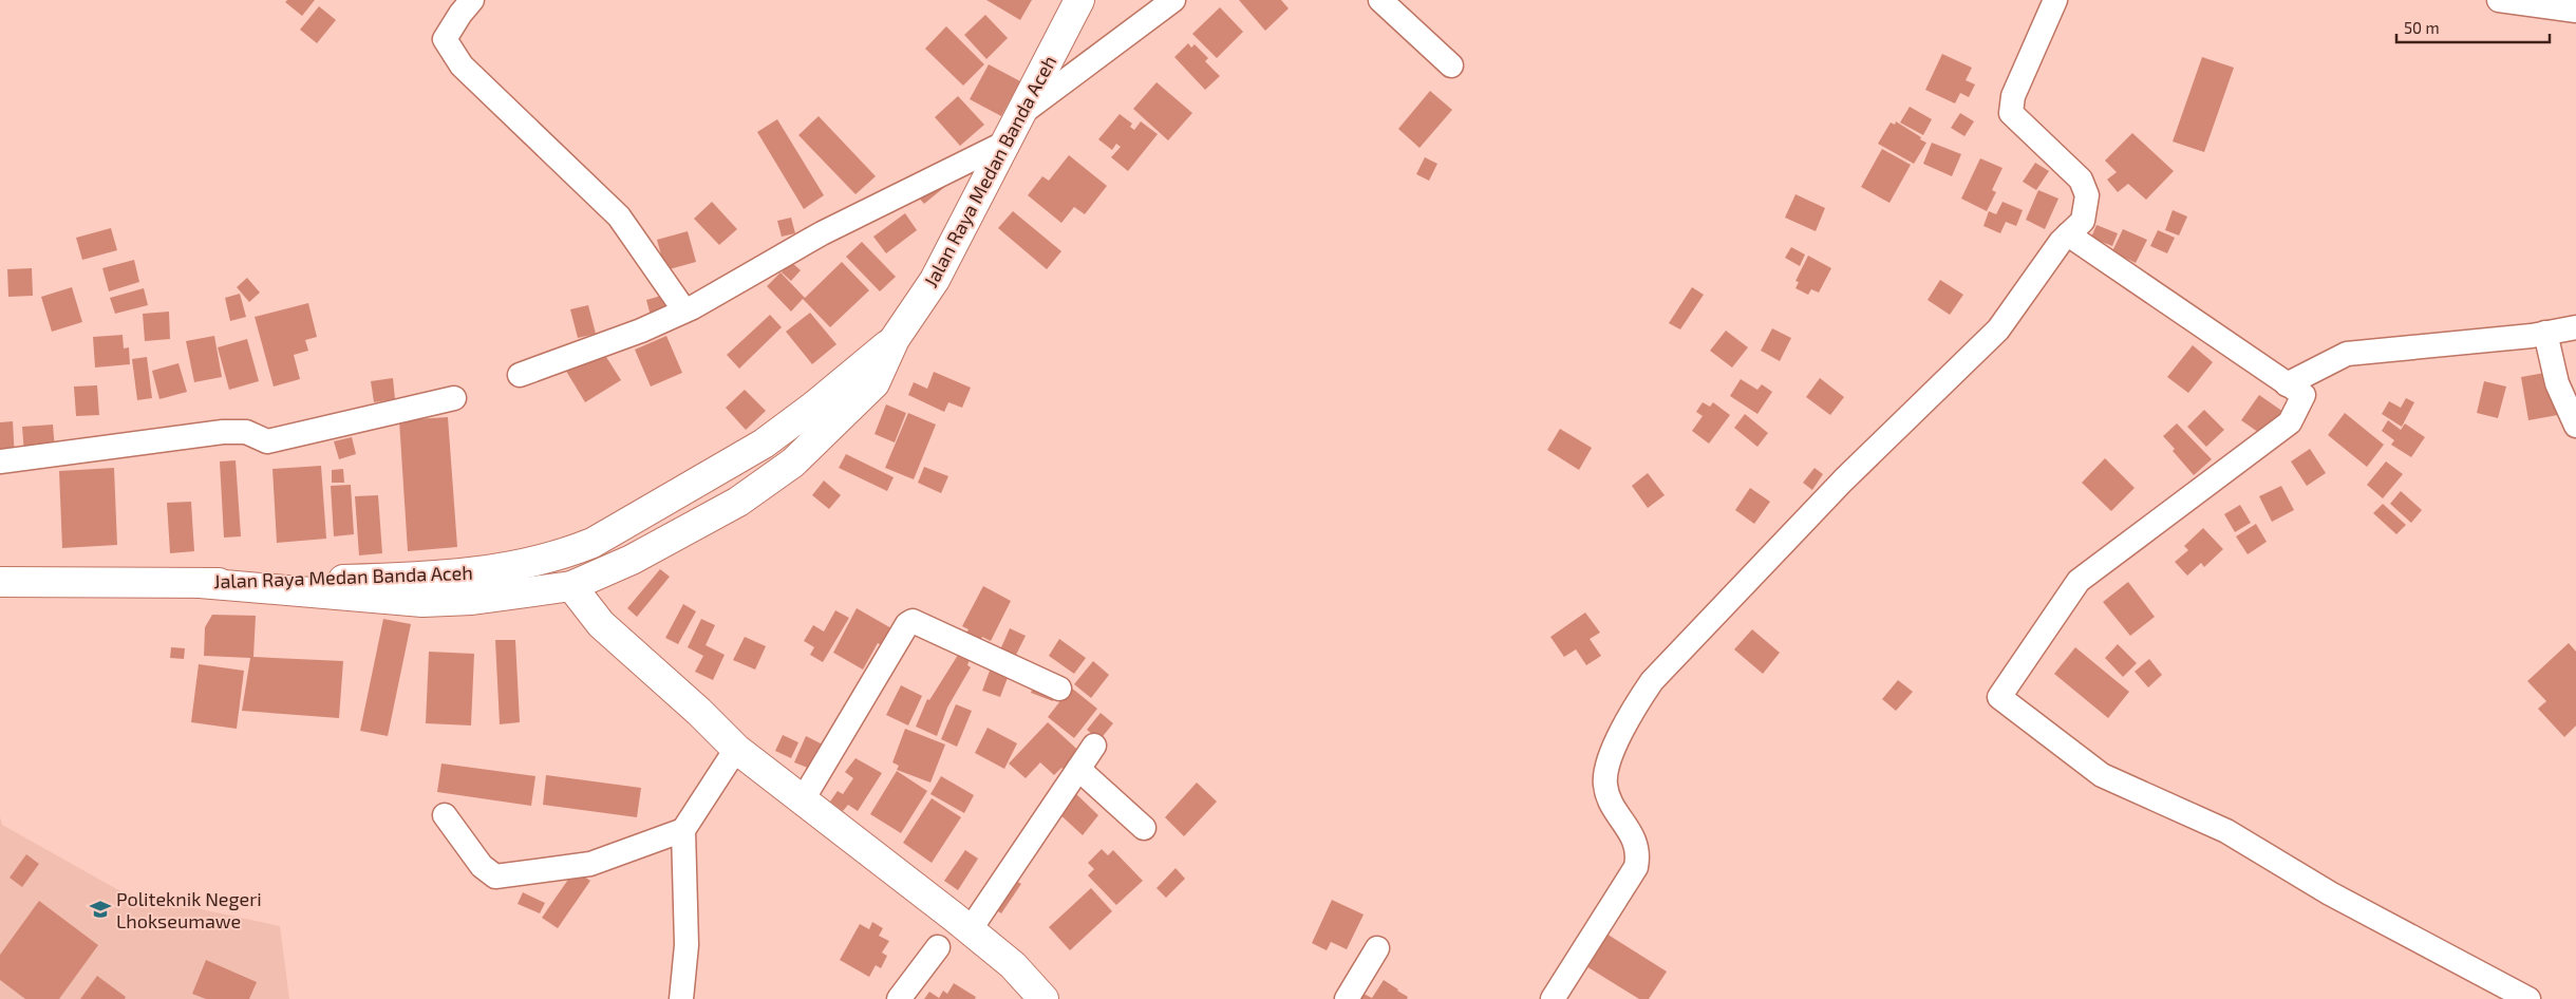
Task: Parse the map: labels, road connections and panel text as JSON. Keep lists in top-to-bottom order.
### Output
{
  "streets": {
    "main road": ["Jalan Raya Medan Banda Aceh"]
  },
  "places": {
    "school or university": ["Politeknik Negeri Lhokseumawe"]
  },
  "scale_bar": "50 m"
}
